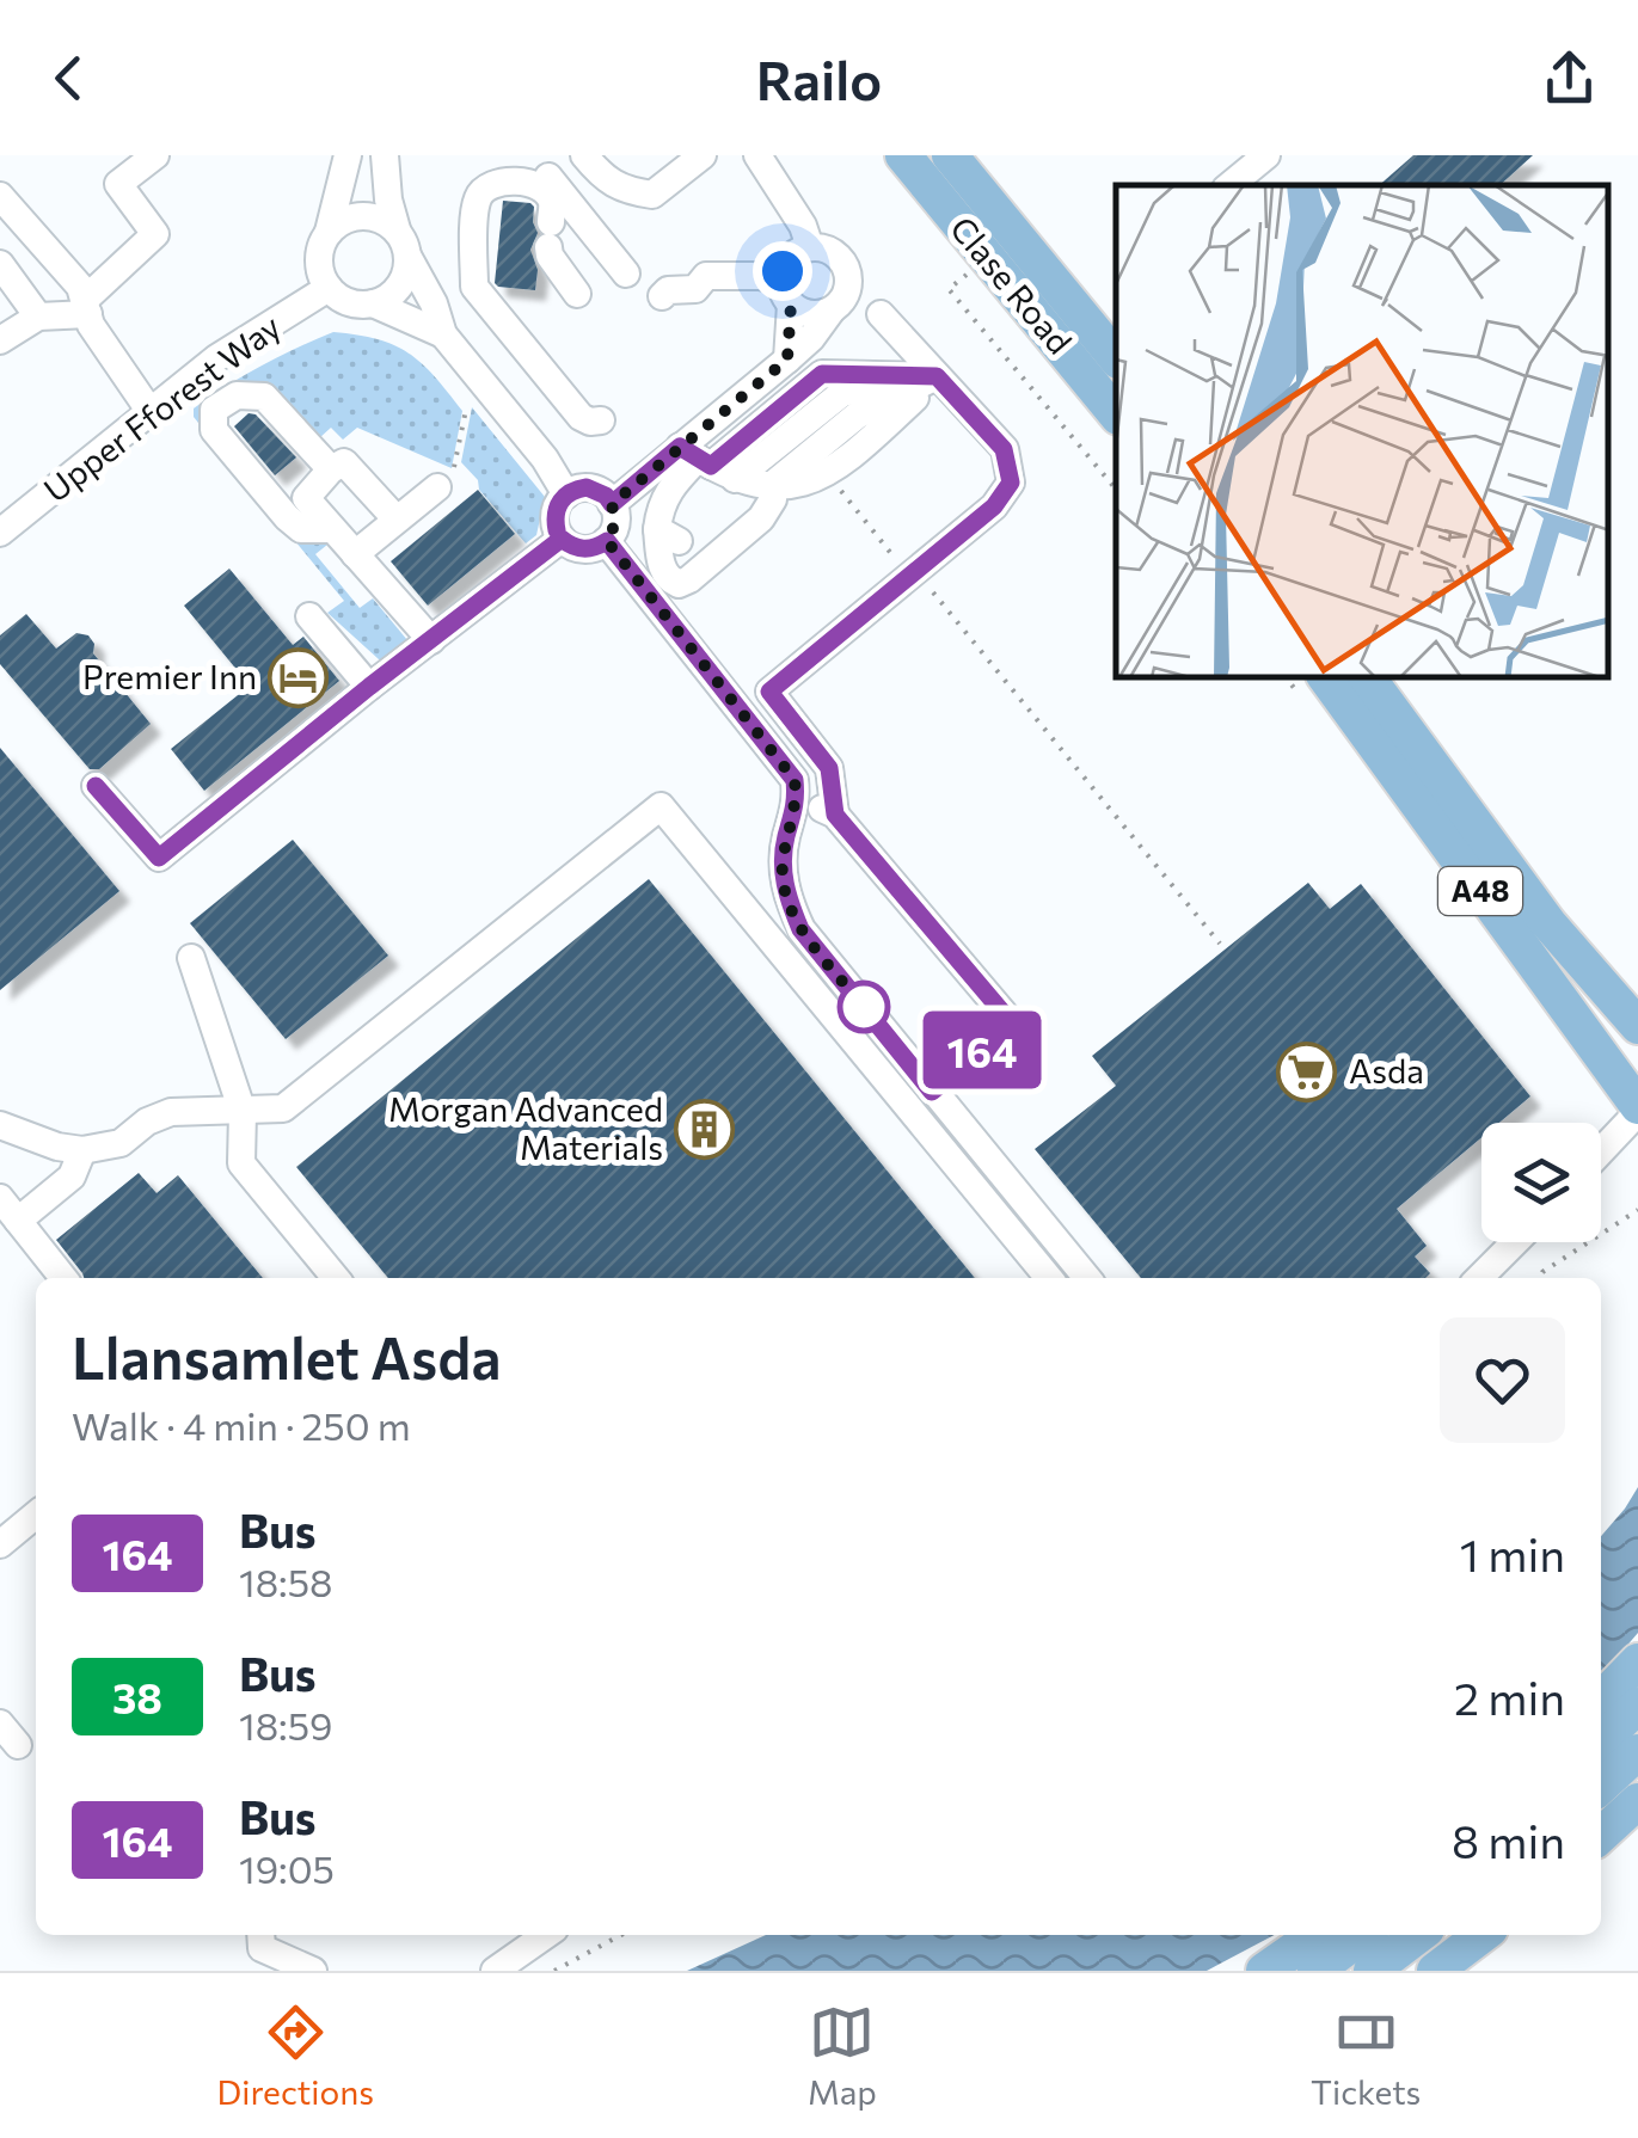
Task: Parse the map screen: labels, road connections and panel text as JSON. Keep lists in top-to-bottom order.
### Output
{
  "streets": {
    "main road": ["Clase Road", "A48"],
    "street": ["Upper Fforest Way"]
  },
  "places": {
    "hotel": ["Premier Inn"],
    "supermarket": ["Asda"],
    "building": ["Morgan Advanced Materials"]
  },
  "lines": ["bus line 164"],
  "page": {
    "header": "Railo",
    "on_map": "164",
    "heading": ["Llansamlet Asda", "Walk · 4 min · 250 m"],
    "list": [
      {
        "mark": "164",
        "name": "Bus",
        "note": "18:58",
        "value": "1 min"
      },
      {
        "mark": "38",
        "name": "Bus",
        "note": "18:59",
        "value": "2 min"
      },
      {
        "mark": "164",
        "name": "Bus",
        "note": "19:05",
        "value": "8 min"
      }
    ],
    "tabs": ["Directions", "Map", "Tickets"]
  }
}
